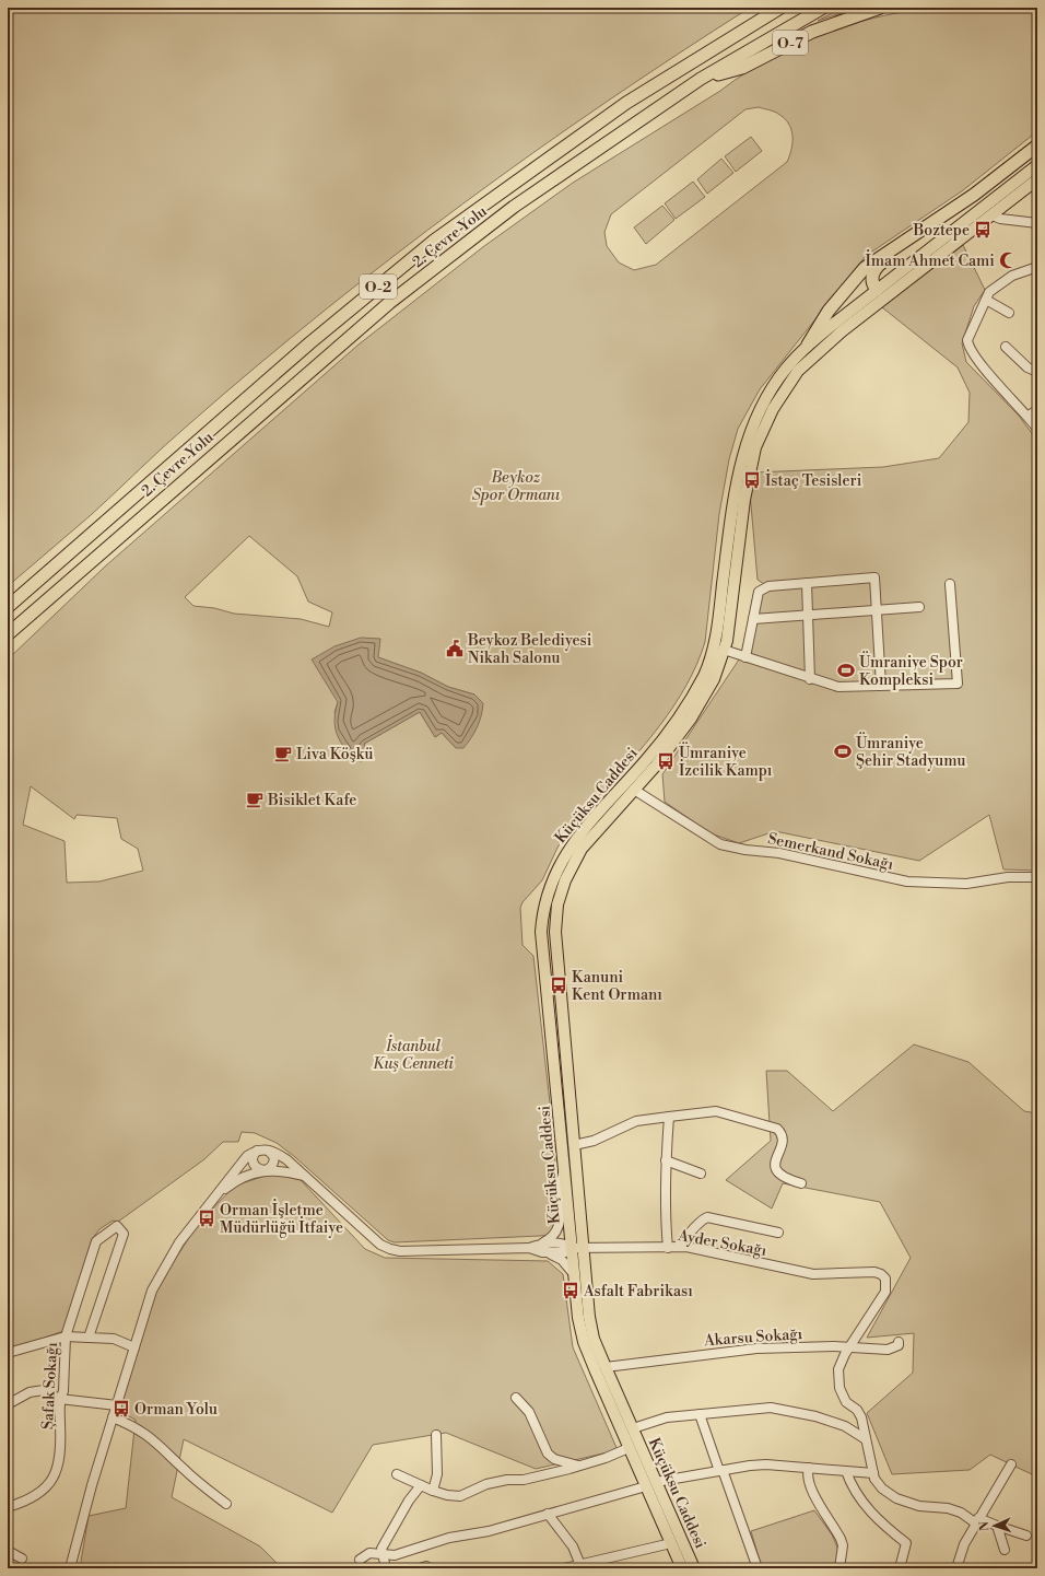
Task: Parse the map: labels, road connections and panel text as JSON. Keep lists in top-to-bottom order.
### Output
{
  "streets": {
    "highway": ["O-7", "2. Çevre Yolu", "O-2"],
    "main road": ["Küçüksu Caddesi"],
    "street": [
      "Semerkand Sokağı",
      "Ayder Sokağı",
      "Akarsu Sokağı",
      "Şafak Sokağı"
    ]
  },
  "crossings": [
    ["O-7", "2. Çevre Yolu"],
    ["Küçüksu Caddesi", "Semerkand Sokağı"],
    ["Küçüksu Caddesi", "Ayder Sokağı"],
    ["Küçüksu Caddesi", "Akarsu Sokağı"],
    ["Ayder Sokağı", "Akarsu Sokağı"]
  ],
  "parks": ["Beykoz Spor Ormanı", "İstanbul Kuş Cenneti"],
  "places": {
    "bus stop": [
      "Boztepe",
      "İstaç Tesisleri",
      "Ümraniye İzcilik Kampı",
      "Kanuni Kent Ormanı",
      "Orman İşletme Müdürlüğü İtfaiye",
      "Asfalt Fabrikası",
      "Orman Yolu"
    ],
    "mosque": ["İmam Ahmet Cami"],
    "public building": ["Beykoz Belediyesi Nikah Salonu"],
    "sports": ["Ümraniye Spor Kompleksi", "Ümraniye Şehir Stadyumu"],
    "cafe": ["Liva Köşkü", "Bisiklet Kafe"]
  },
  "north": "left"
}
